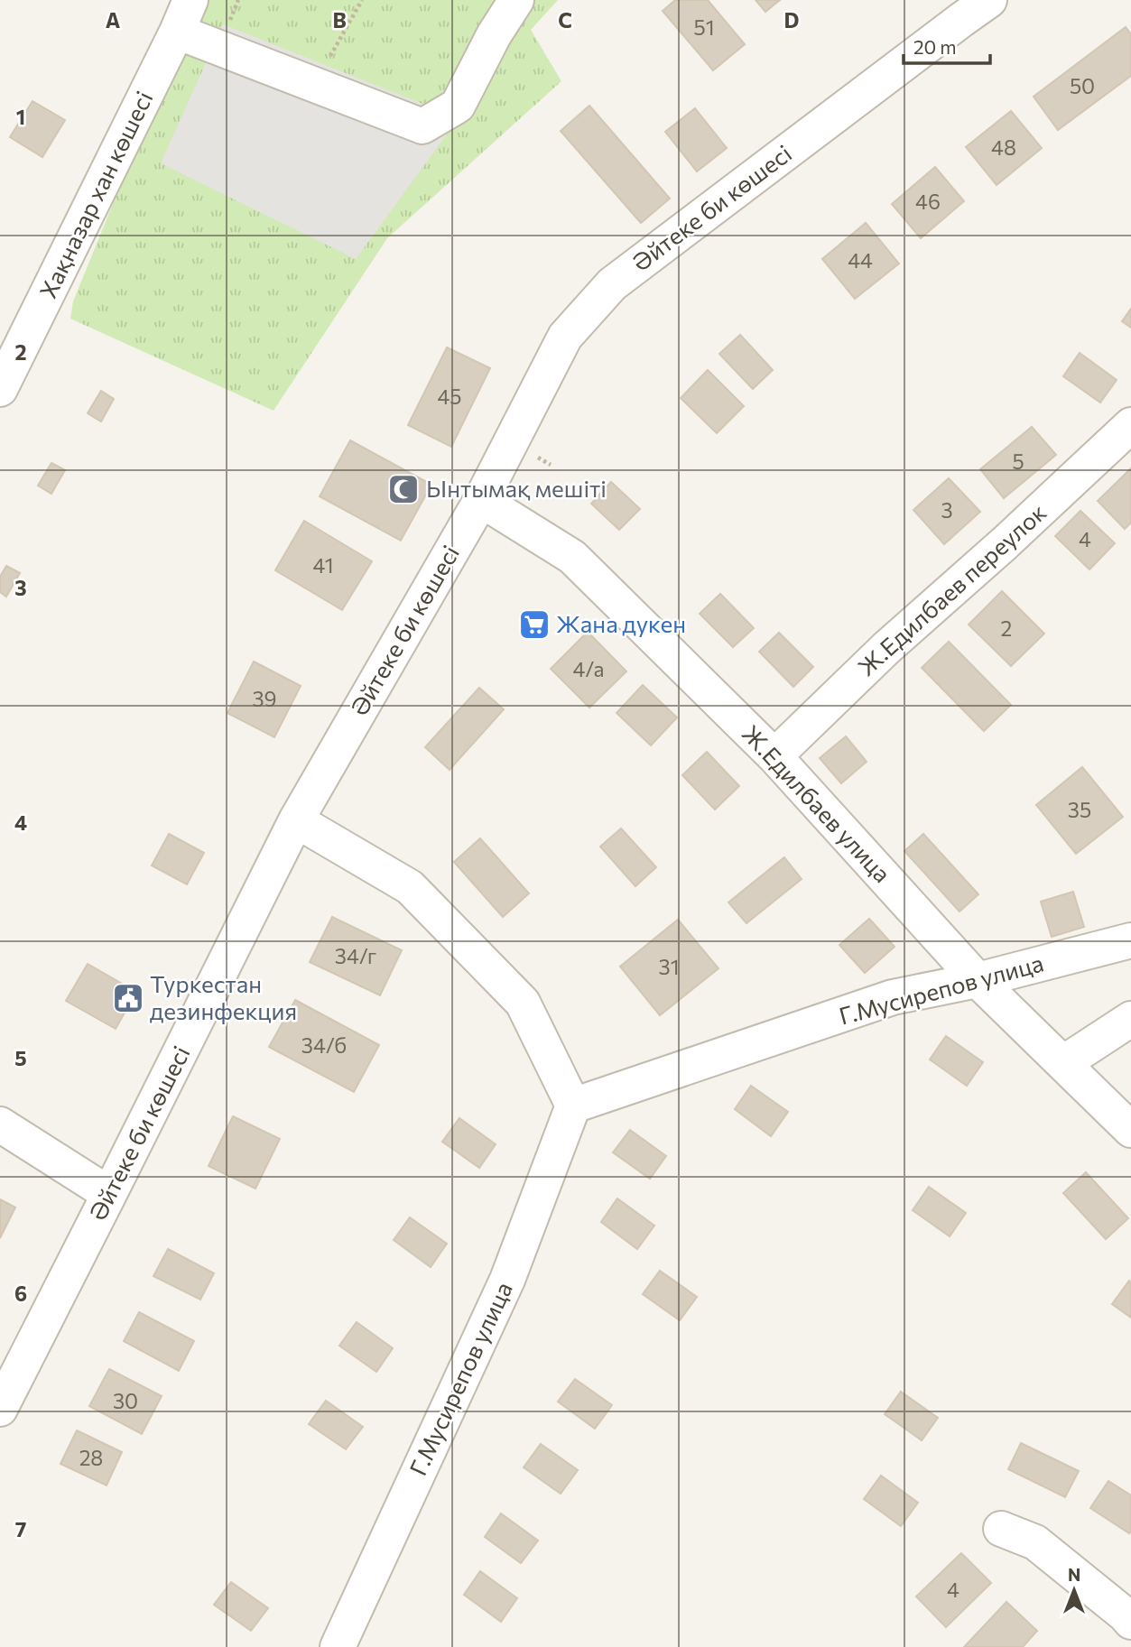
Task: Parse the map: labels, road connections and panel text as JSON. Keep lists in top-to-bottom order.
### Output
{
  "streets": {
    "street": [
      "Хақназар хан көшесі",
      "Әйтеке би көшесі",
      "Ж.Едилбаев переулок",
      "Ж.Едилбаев улица",
      "Г.Мусирепов улица"
    ]
  },
  "crossings": [
    ["Әйтеке би көшесі", "Ж.Едилбаев улица"],
    ["Ж.Едилбаев переулок", "Ж.Едилбаев улица"],
    ["Ж.Едилбаев улица", "Г.Мусирепов улица"]
  ],
  "places": {
    "mosque": ["Ынтымақ мешіті"],
    "supermarket": ["Жана дукен"],
    "public building": ["Туркестан дезинфекция"]
  },
  "house_numbers": [
    "51",
    "50",
    "48",
    "46",
    "44",
    "45",
    "5",
    "3",
    "4",
    "41",
    "2",
    "4/а",
    "39",
    "35",
    "34/г",
    "31",
    "34/б",
    "30",
    "28",
    "4"
  ],
  "scale_bar": "20 m",
  "north": "top",
  "grid": {
    "columns": [
      "A",
      "B",
      "C",
      "D"
    ],
    "rows": [
      "1",
      "2",
      "3",
      "4",
      "5",
      "6",
      "7"
    ]
  }
}
